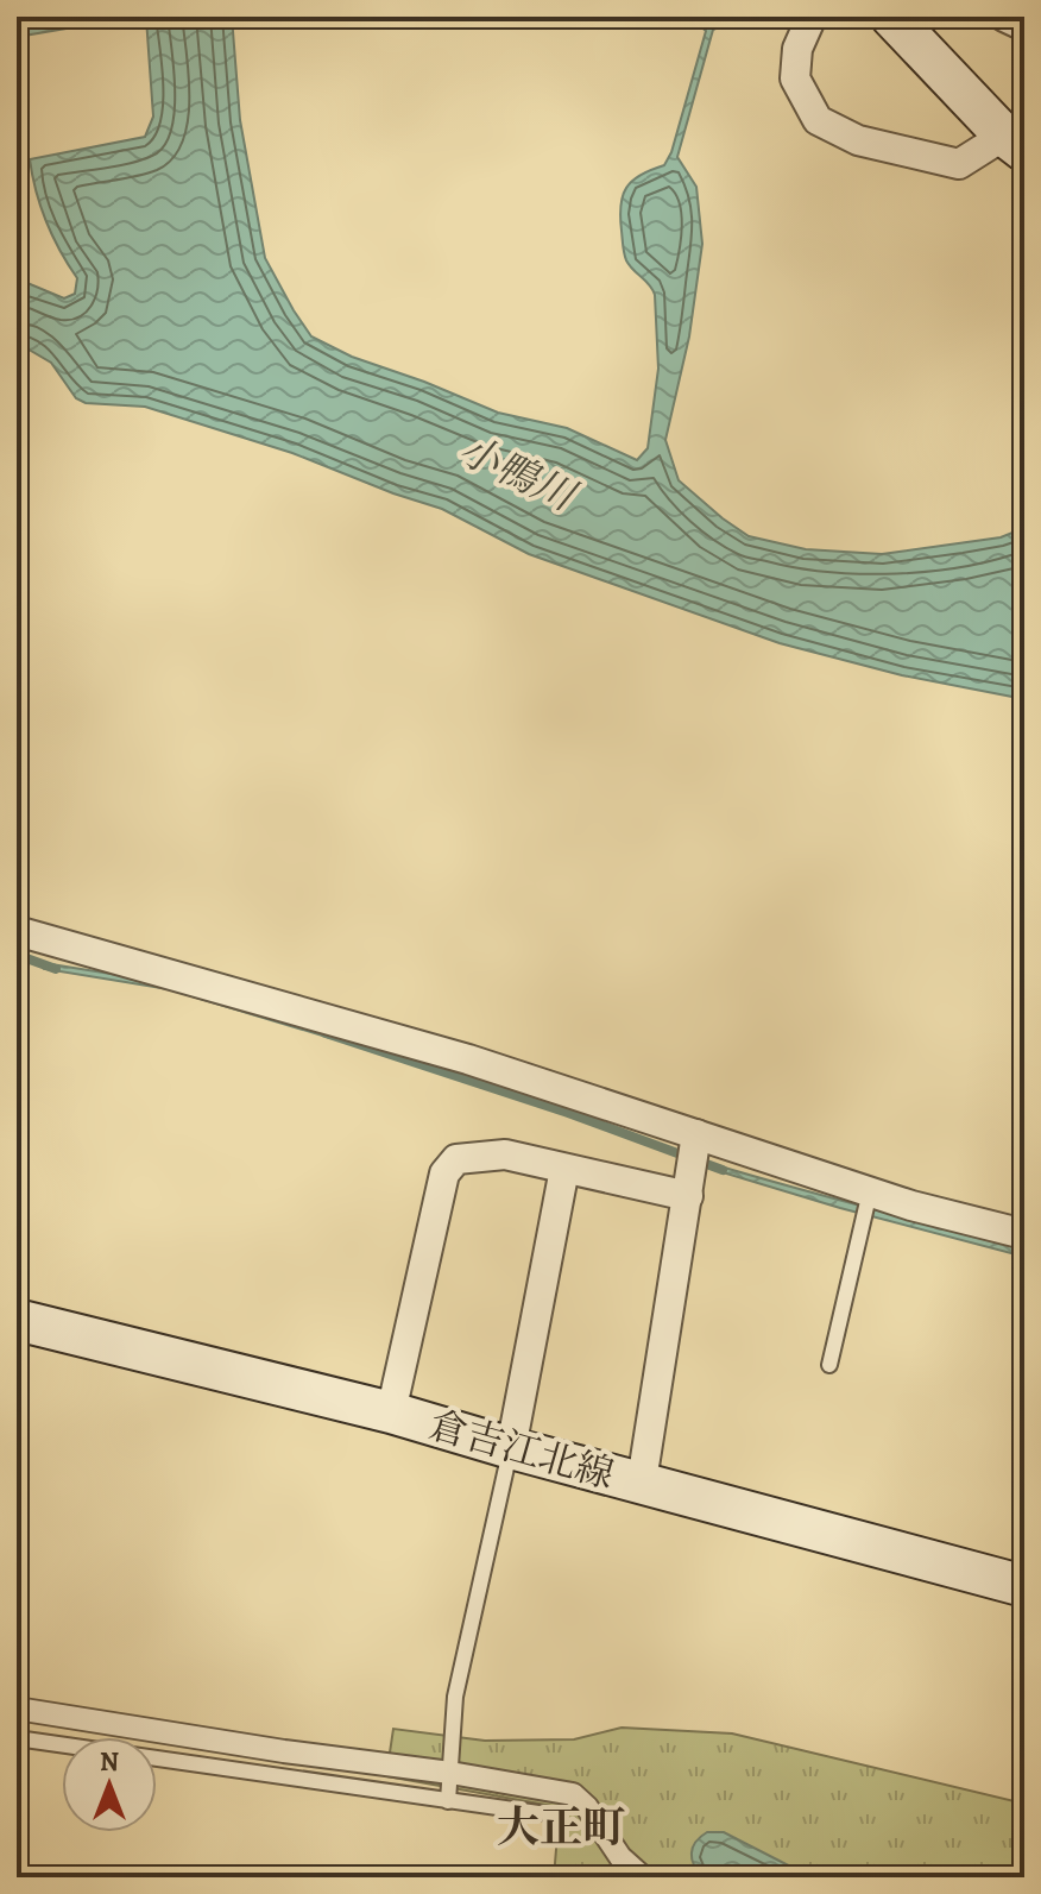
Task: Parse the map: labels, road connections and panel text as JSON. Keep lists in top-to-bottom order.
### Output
{
  "streets": {
    "main road": ["倉吉江北線"]
  },
  "districts": ["大正町"],
  "water": ["小鴨川"],
  "north": "top"
}
